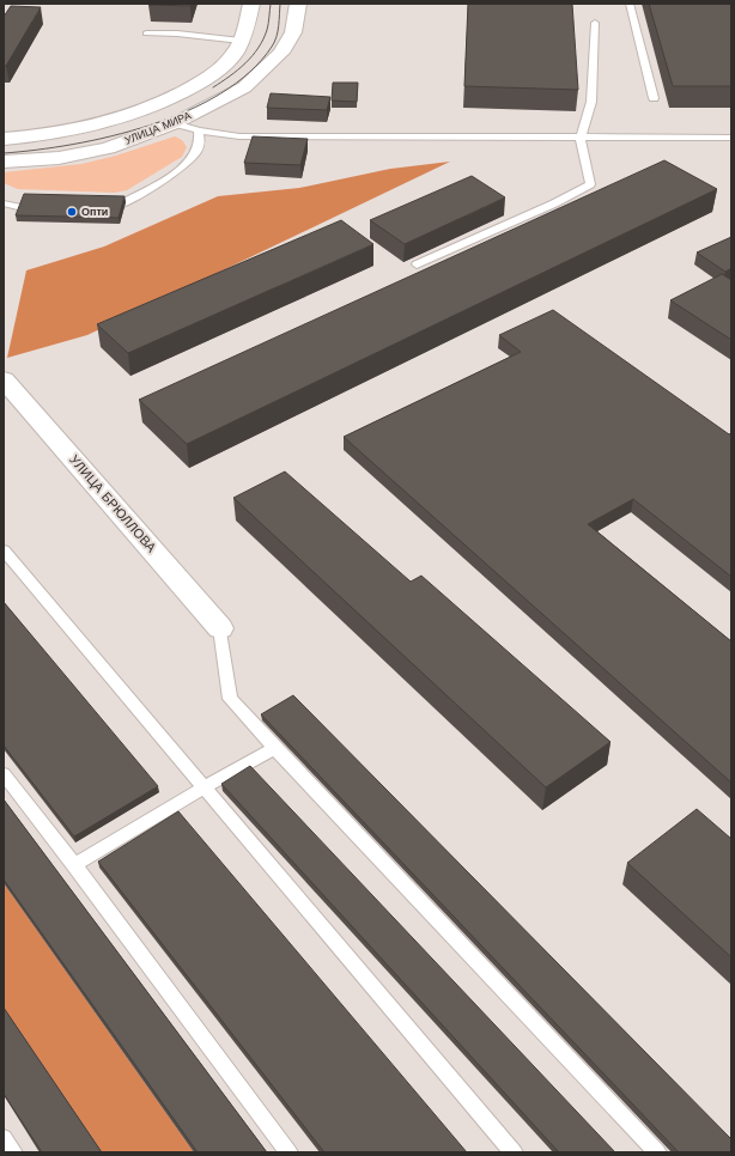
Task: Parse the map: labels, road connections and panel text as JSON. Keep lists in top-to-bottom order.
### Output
{
  "streets": {
    "street": ["УЛИЦА МИРА", "УЛИЦА БРЮЛЛОВА"]
  },
  "places": ["Опти"]
}
